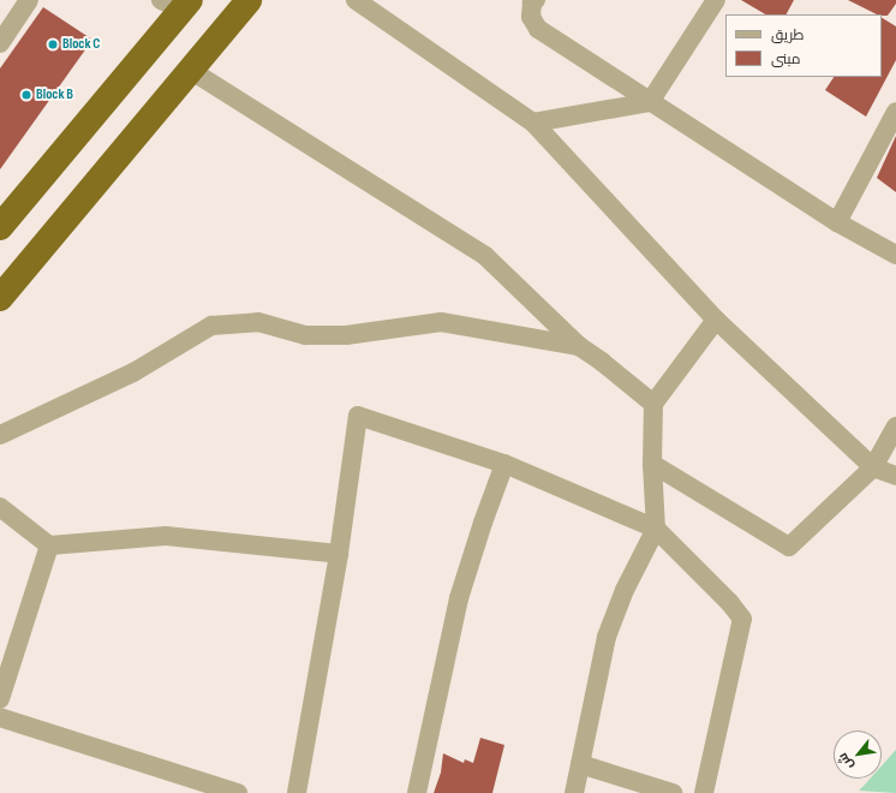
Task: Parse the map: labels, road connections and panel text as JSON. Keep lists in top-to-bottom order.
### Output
{
  "places": ["Block C", "Block B"],
  "legend": ["طريق", "مبنى"],
  "north": "bottom left"
}
